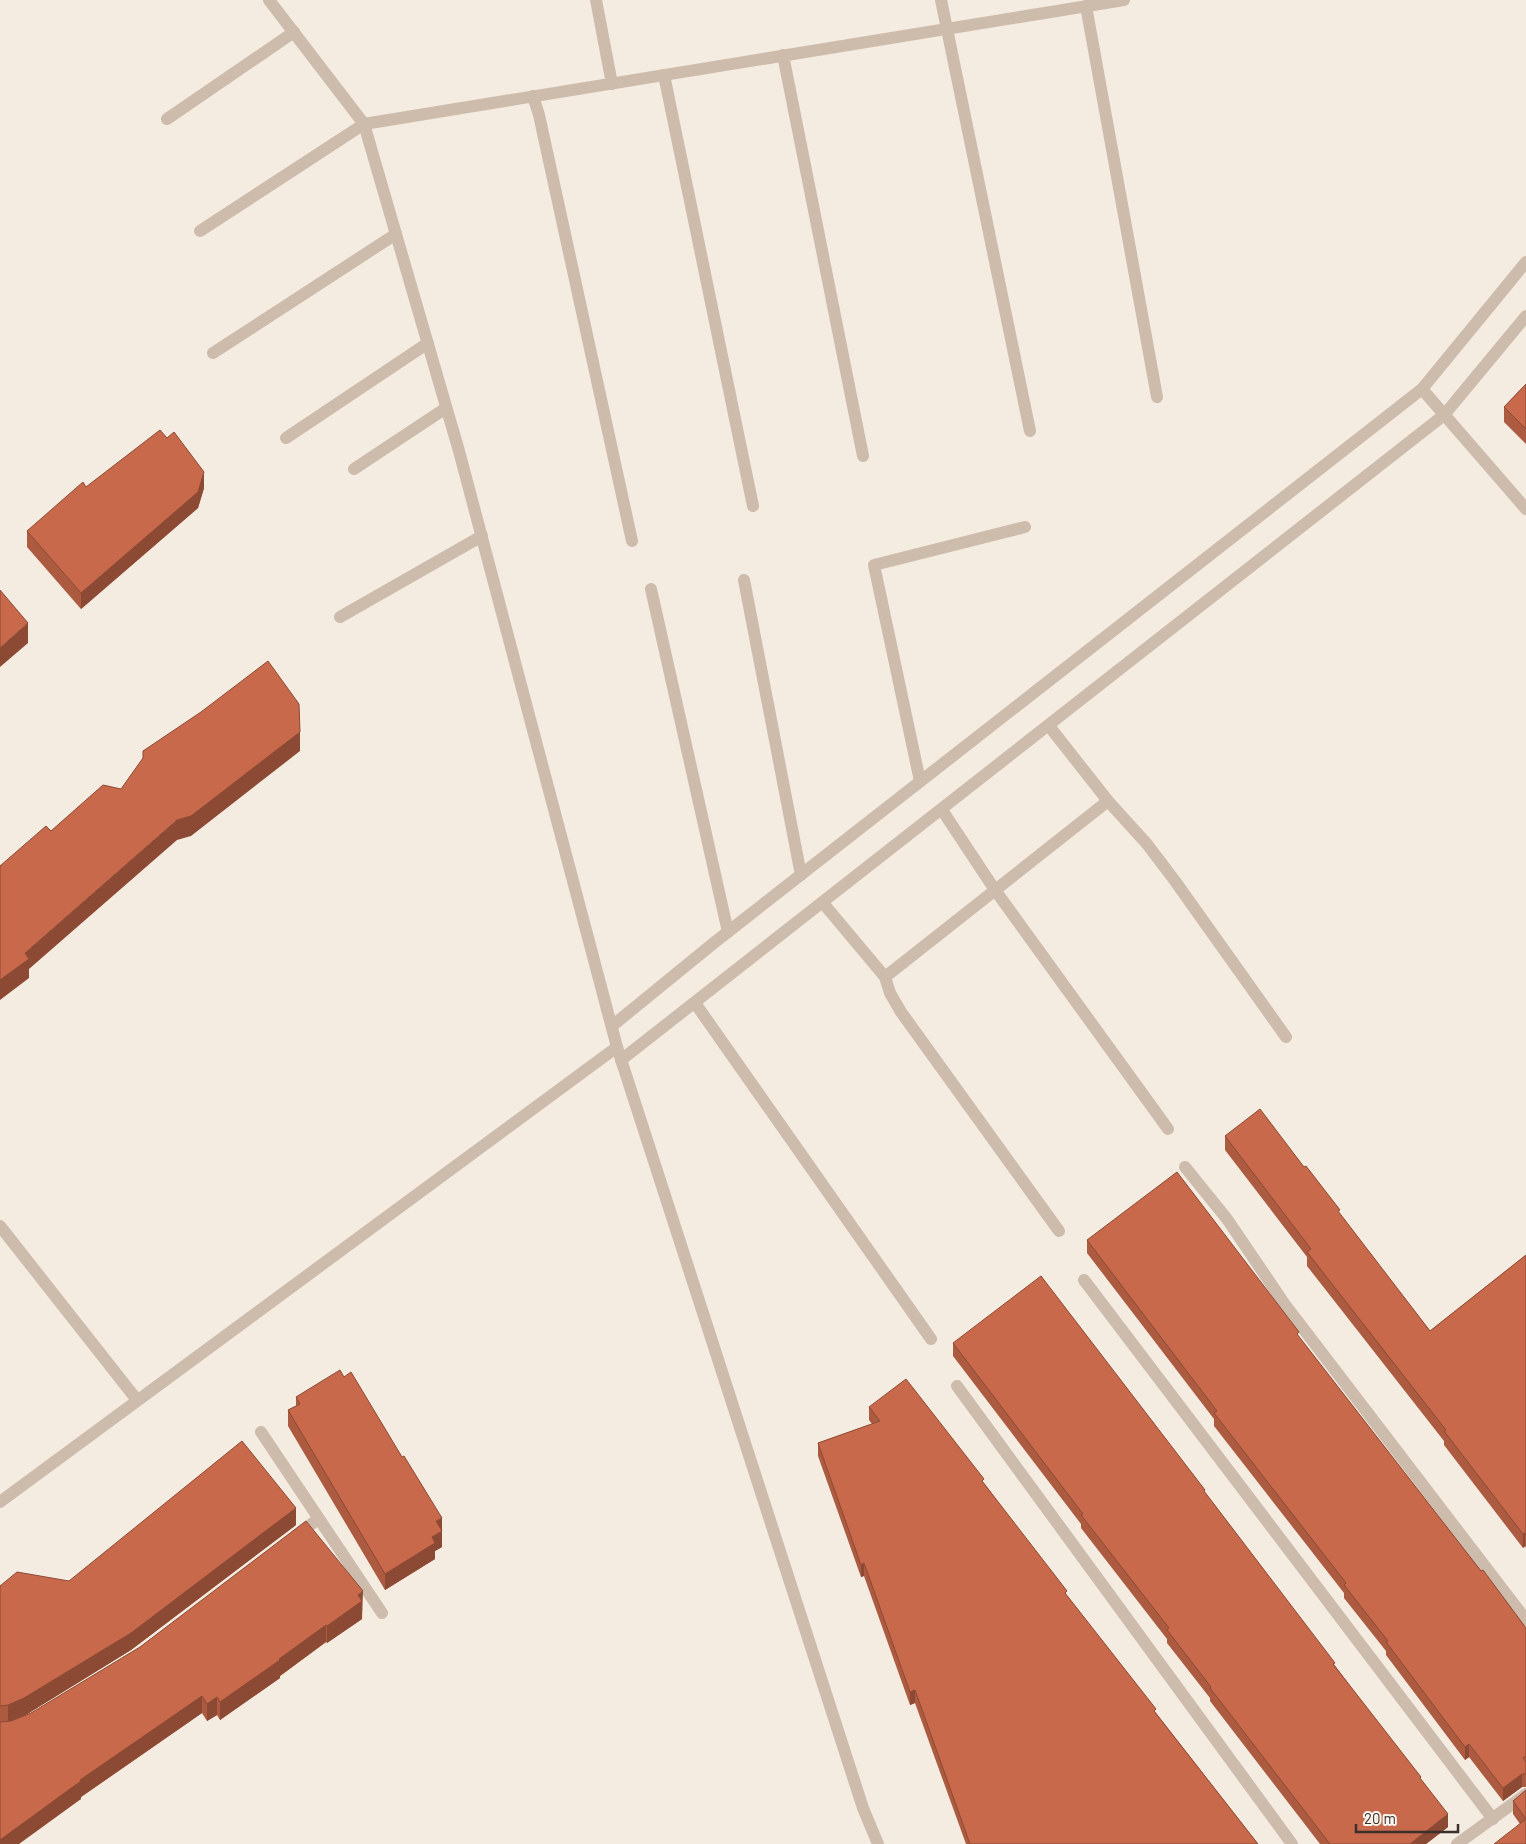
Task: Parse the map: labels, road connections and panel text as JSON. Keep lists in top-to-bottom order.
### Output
{
  "scale_bar": "20 m"
}
